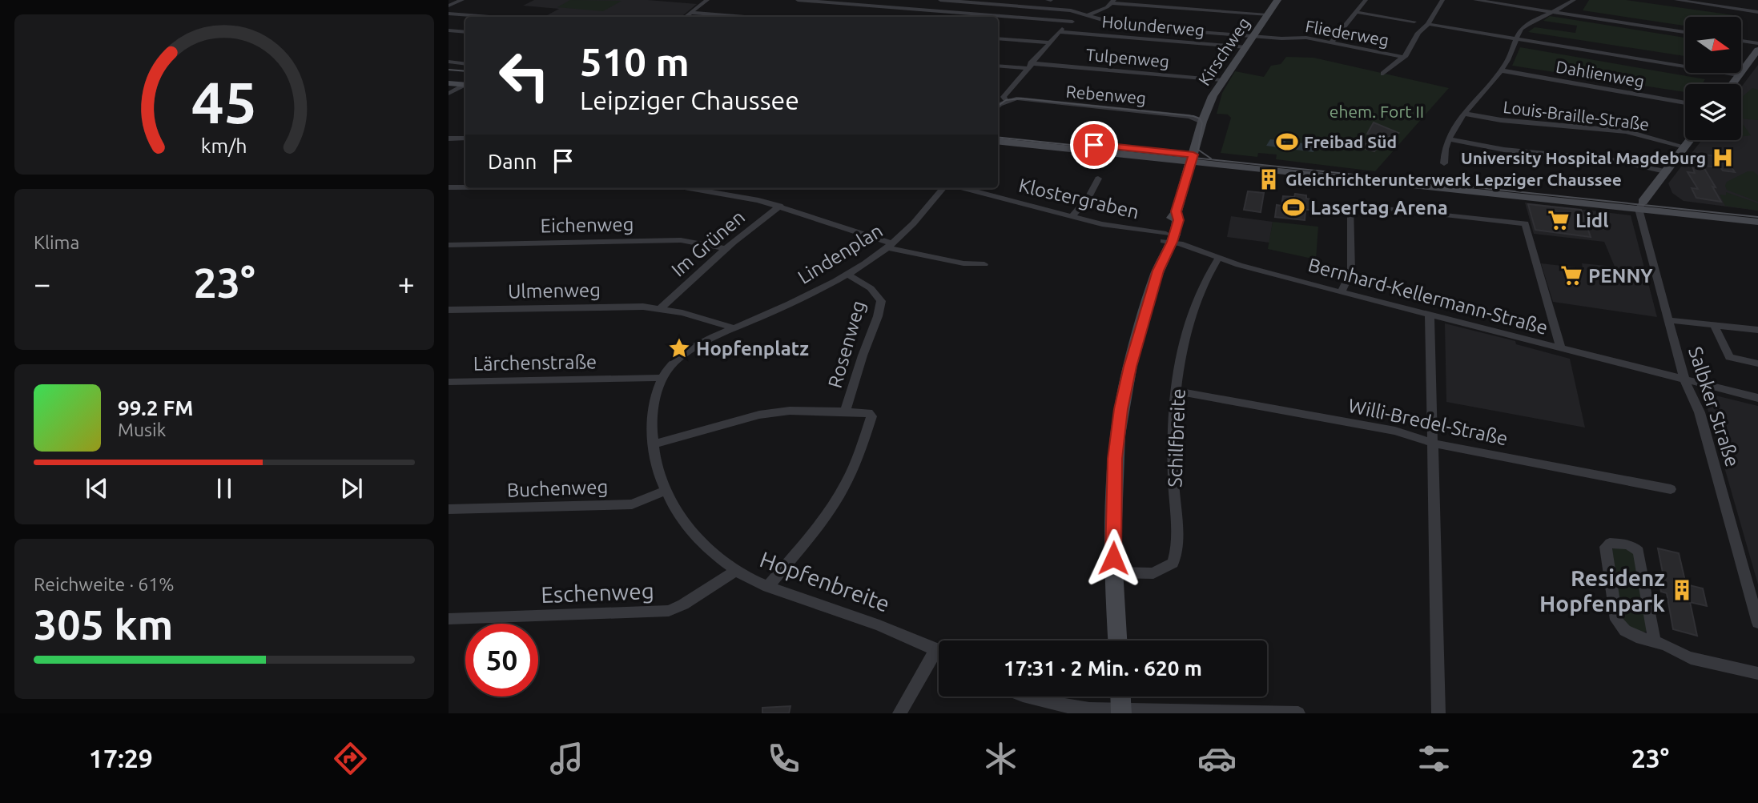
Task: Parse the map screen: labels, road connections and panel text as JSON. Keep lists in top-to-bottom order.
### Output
{
  "streets": {
    "main road": ["Kirschweg"],
    "street": [
      "Holunderweg",
      "Fliederweg",
      "Tulpenweg",
      "Dahlienweg",
      "Rebenweg",
      "Louis-Braille-Straße",
      "Klostergraben",
      "Eichenweg",
      "Im Grünen",
      "Lindenplan",
      "Ulmenweg",
      "Bernhard-Kellermann-Straße",
      "Rosenweg",
      "Lärchenstraße",
      "Salbker Straße",
      "Willi-Bredel-Straße",
      "Schilfbreite",
      "Buchenweg",
      "Hopfenbreite",
      "Eschenweg"
    ]
  },
  "crossings": [
    ["Holunderweg", "Kirschweg"],
    ["Fliederweg", "Kirschweg"],
    ["Kirschweg", "Tulpenweg"],
    ["Kirschweg", "Rebenweg"],
    ["Klostergraben", "Bernhard-Kellermann-Straße"],
    ["Eichenweg", "Im Grünen"],
    ["Im Grünen", "Ulmenweg"],
    ["Lindenplan", "Rosenweg"],
    ["Bernhard-Kellermann-Straße", "Salbker Straße"],
    ["Bernhard-Kellermann-Straße", "Schilfbreite"],
    ["Rosenweg", "Hopfenbreite"],
    ["Lärchenstraße", "Hopfenbreite"],
    ["Willi-Bredel-Straße", "Schilfbreite"],
    ["Buchenweg", "Hopfenbreite"],
    ["Hopfenbreite", "Eschenweg"]
  ],
  "parks": ["ehem. Fort II"],
  "places": {
    "sports": ["Freibad Süd", "Lasertag Arena"],
    "hospital": ["University Hospital Magdeburg"],
    "building": ["Gleichrichterunterwerk Lepziger Chaussee", "Residenz Hopfenpark"],
    "supermarket": ["Lidl", "PENNY"],
    "place": ["Hopfenplatz"]
  },
  "north": "right",
  "page": {
    "turn": ["510 m", "Leipziger Chaussee"],
    "then": "Dann",
    "tile": [
      "Klima",
      ["Reichweite · 61%", "305 km"]
    ],
    "heat": ["−", "23°", "+"],
    "song": ["99.2 FM", "Musik"],
    "limit": "50",
    "trip": "17:31 · 2 Min. · 620 m",
    "tabs": ["17:29", "23°"],
    "gauge": ["45", "km/h"]
  }
}
